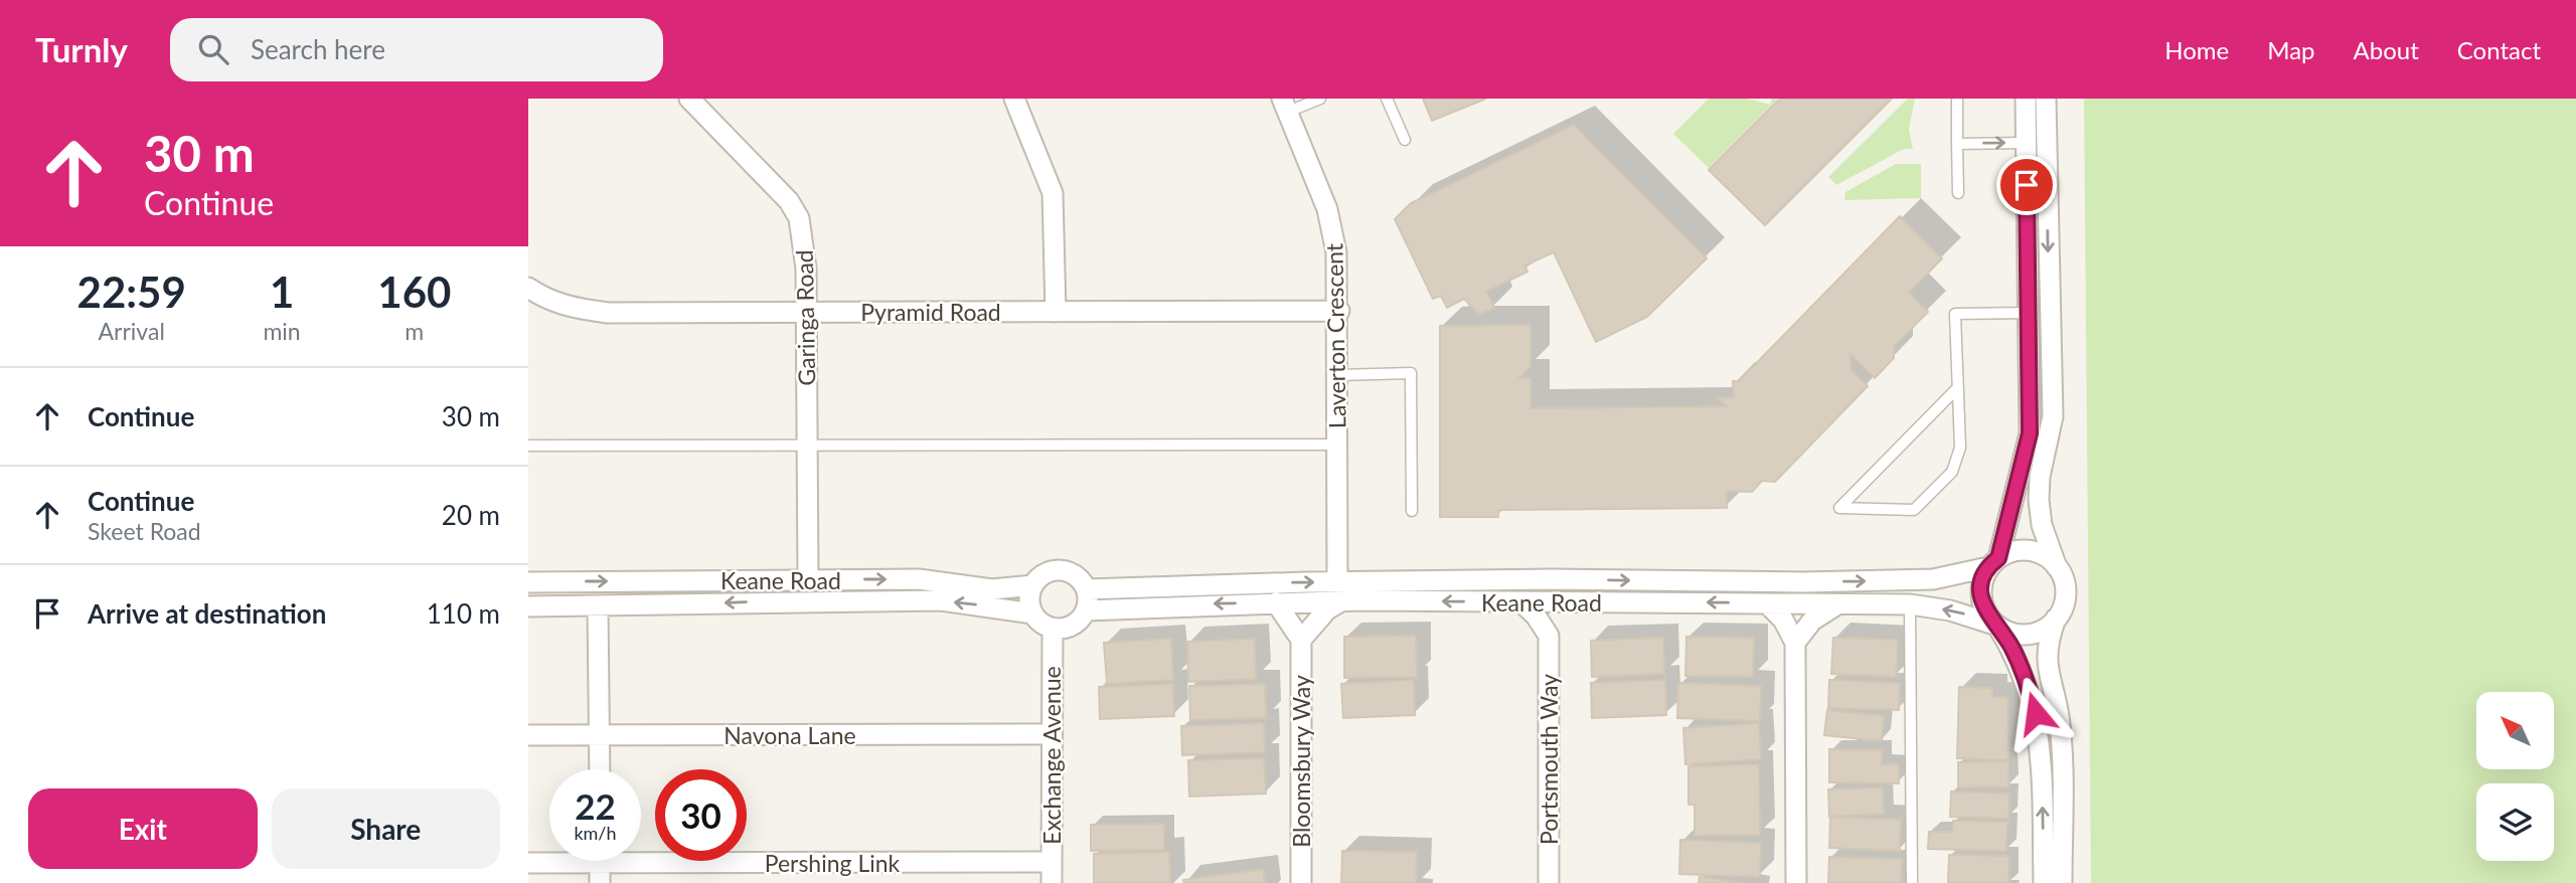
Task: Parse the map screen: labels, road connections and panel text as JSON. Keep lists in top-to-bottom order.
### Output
{
  "streets": {
    "street": [
      "Pyramid Road",
      "Garinga Road",
      "Laverton Crescent",
      "Keane Road",
      "Navona Lane",
      "Exchange Avenue",
      "Portsmouth Way",
      "Bloomsbury Way",
      "Pershing Link"
    ]
  },
  "crossings": [
    ["Pyramid Road", "Garinga Road"],
    ["Pyramid Road", "Laverton Crescent"],
    ["Garinga Road", "Keane Road"],
    ["Laverton Crescent", "Keane Road"],
    ["Keane Road", "Exchange Avenue"],
    ["Navona Lane", "Exchange Avenue"],
    ["Exchange Avenue", "Pershing Link"]
  ],
  "north": "top left",
  "page": {
    "header": "Turnly",
    "search": "Search here",
    "nav": [
      "Home",
      "Map",
      "About",
      "Contact"
    ],
    "turn": ["30 m", "Continue"],
    "eta": [
      "22:59",
      "Arrival",
      "1",
      "min",
      "160",
      "m"
    ],
    "list": [
      {
        "name": "Continue",
        "value": "30 m"
      },
      {
        "name": "Continue",
        "note": "Skeet Road",
        "value": "20 m"
      },
      {
        "name": "Arrive at destination",
        "value": "110 m"
      }
    ],
    "speed": "22 km/h",
    "limit": "30",
    "buttons": ["Exit", "Share"]
  }
}
